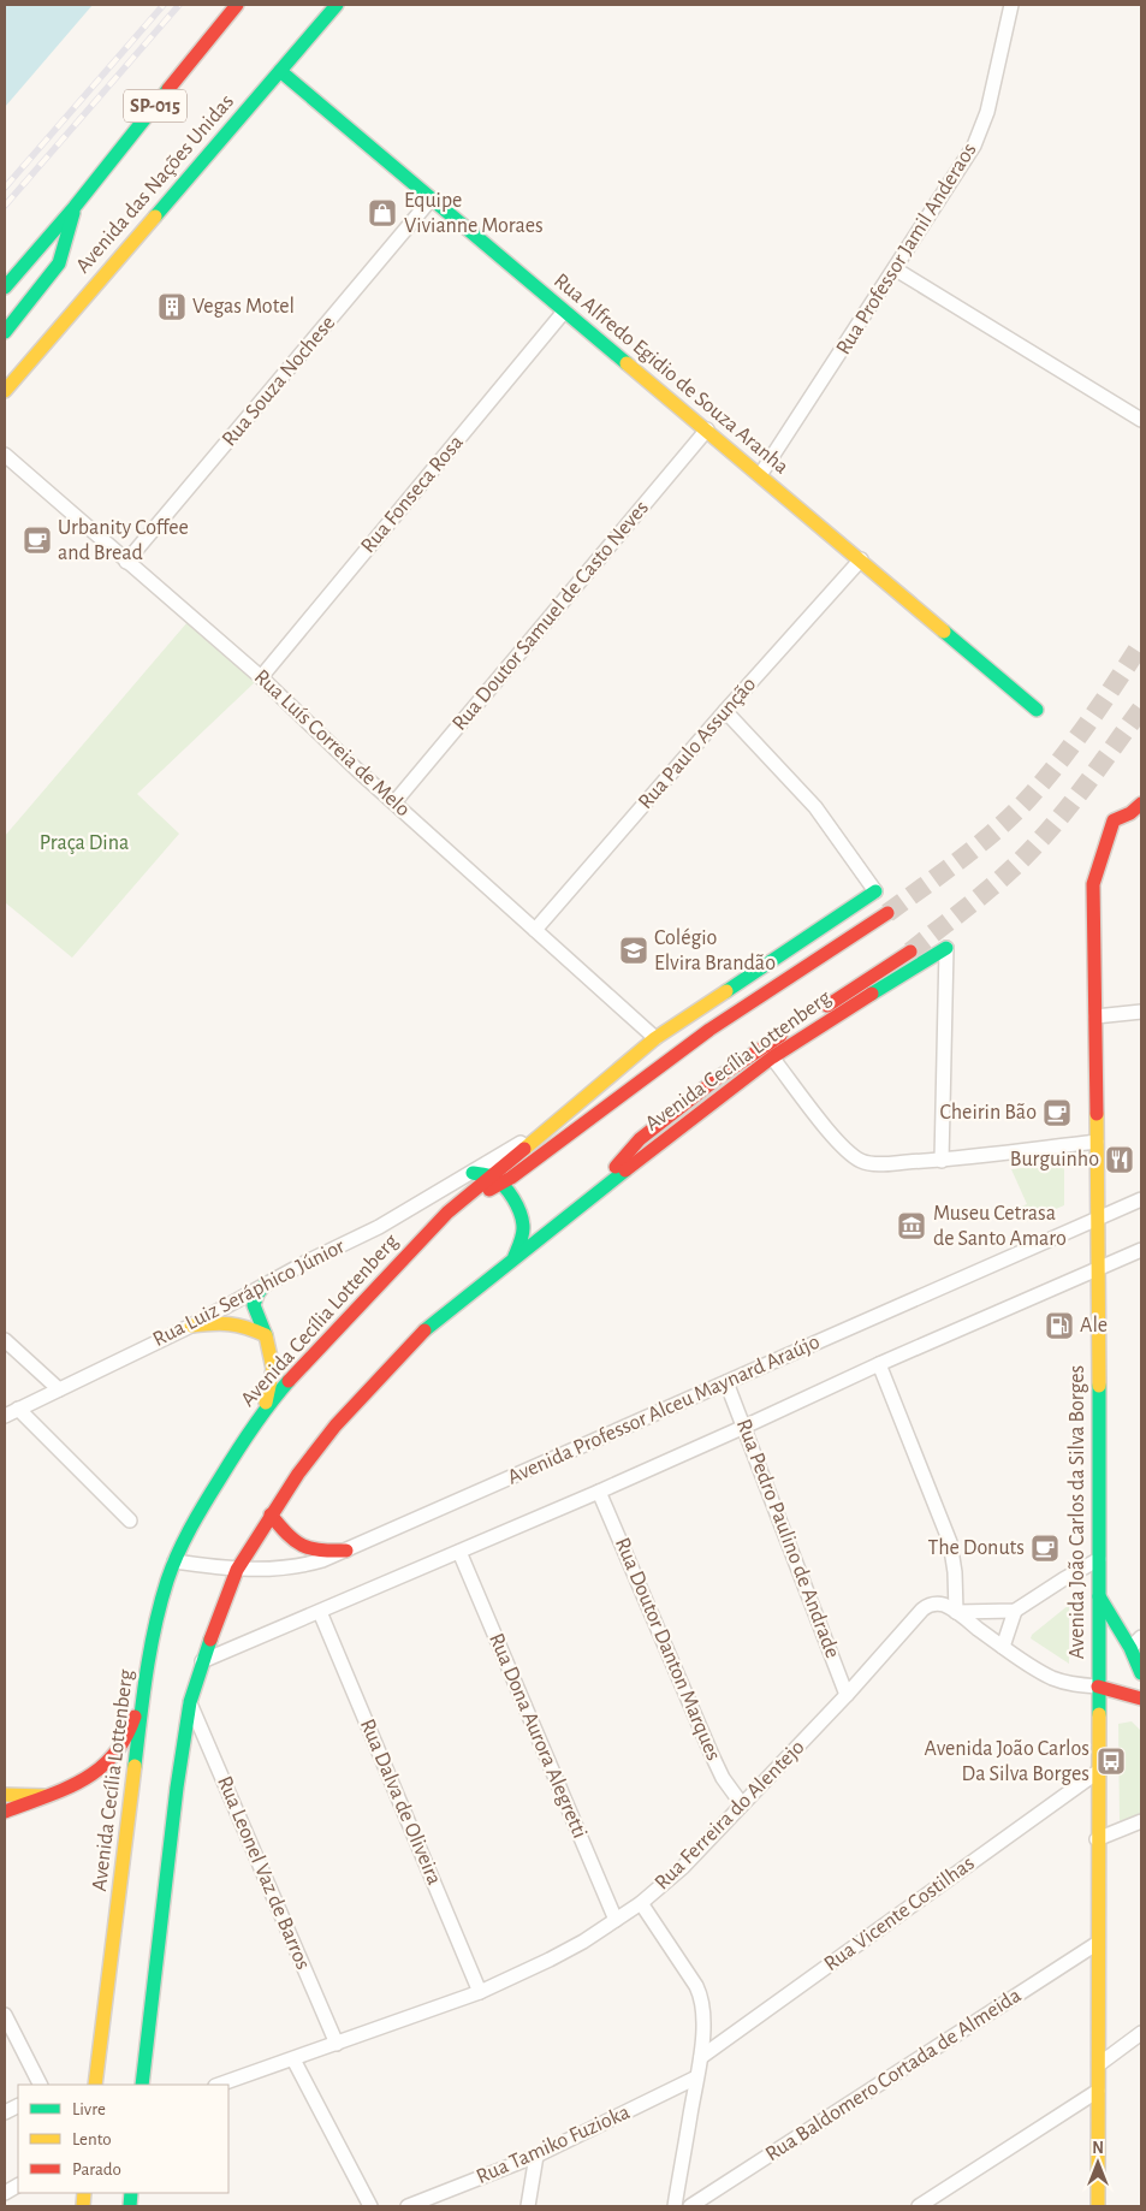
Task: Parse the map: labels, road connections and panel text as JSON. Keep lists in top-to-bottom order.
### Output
{
  "streets": {
    "main road": [
      "SP-015",
      "Avenida das Nações Unidas",
      "Rua Alfredo Egidio de Souza Aranha",
      "Avenida Cecília Lottenberg",
      "Avenida João Carlos da Silva Borges"
    ],
    "street": [
      "Rua Professor Jamil Anderaos",
      "Rua Souza Nochese",
      "Rua Fonseca Rosa",
      "Rua Doutor Samuel de Casto Neves",
      "Rua Luís Correia de Melo",
      "Rua Paulo Assunção",
      "Rua Luiz Seráphico Júnior",
      "Avenida Professor Alceu Maynard Araújo",
      "Rua Pedro Paulino de Andrade",
      "Rua Doutor Danton Marques",
      "Rua Dona Aurora Alegretti",
      "Rua Dalva de Oliveira",
      "Rua Ferreira do Alentejo",
      "Rua Leonel Vaz de Barros",
      "Rua Vicente Costilhas",
      "Rua Baldomero Cortada de Almeida",
      "Rua Tamiko Fuzioka"
    ]
  },
  "crossings": [
    ["Avenida das Nações Unidas", "Rua Alfredo Egidio de Souza Aranha"],
    ["Rua Professor Jamil Anderaos", "Rua Alfredo Egidio de Souza Aranha"],
    ["Rua Alfredo Egidio de Souza Aranha", "Rua Souza Nochese"],
    ["Rua Alfredo Egidio de Souza Aranha", "Rua Fonseca Rosa"],
    ["Rua Alfredo Egidio de Souza Aranha", "Rua Doutor Samuel de Casto Neves"],
    ["Rua Alfredo Egidio de Souza Aranha", "Rua Paulo Assunção"],
    ["Rua Souza Nochese", "Rua Luís Correia de Melo"],
    ["Rua Fonseca Rosa", "Rua Luís Correia de Melo"],
    ["Rua Doutor Samuel de Casto Neves", "Rua Luís Correia de Melo"],
    ["Rua Luís Correia de Melo", "Rua Paulo Assunção"],
    ["Avenida Cecília Lottenberg", "Avenida Professor Alceu Maynard Araújo"],
    ["Avenida Cecília Lottenberg", "Rua Leonel Vaz de Barros"],
    ["Avenida Professor Alceu Maynard Araújo", "Avenida João Carlos da Silva Borges"],
    ["Avenida Professor Alceu Maynard Araújo", "Rua Pedro Paulino de Andrade"],
    ["Avenida João Carlos da Silva Borges", "Rua Ferreira do Alentejo"],
    ["Avenida João Carlos da Silva Borges", "Rua Vicente Costilhas"],
    ["Avenida João Carlos da Silva Borges", "Rua Baldomero Cortada de Almeida"],
    ["Rua Pedro Paulino de Andrade", "Rua Ferreira do Alentejo"],
    ["Rua Doutor Danton Marques", "Rua Ferreira do Alentejo"],
    ["Rua Dona Aurora Alegretti", "Rua Ferreira do Alentejo"],
    ["Rua Dalva de Oliveira", "Rua Ferreira do Alentejo"],
    ["Rua Ferreira do Alentejo", "Rua Leonel Vaz de Barros"]
  ],
  "parks": ["Praça Dina"],
  "places": {
    "shop": ["Equipe Vivianne Moraes"],
    "building": ["Vegas Motel"],
    "cafe": ["Urbanity Coffee and Bread", "Cheirin Bão", "The Donuts"],
    "school or university": ["Colégio Elvira Brandão"],
    "restaurant": ["Burguinho"],
    "museum": ["Museu Cetrasa de Santo Amaro"],
    "fuel station": ["Ale"],
    "bus stop": ["Avenida João Carlos Da Silva Borges"]
  },
  "legend": ["Livre", "Lento", "Parado"],
  "north": "top"
}
